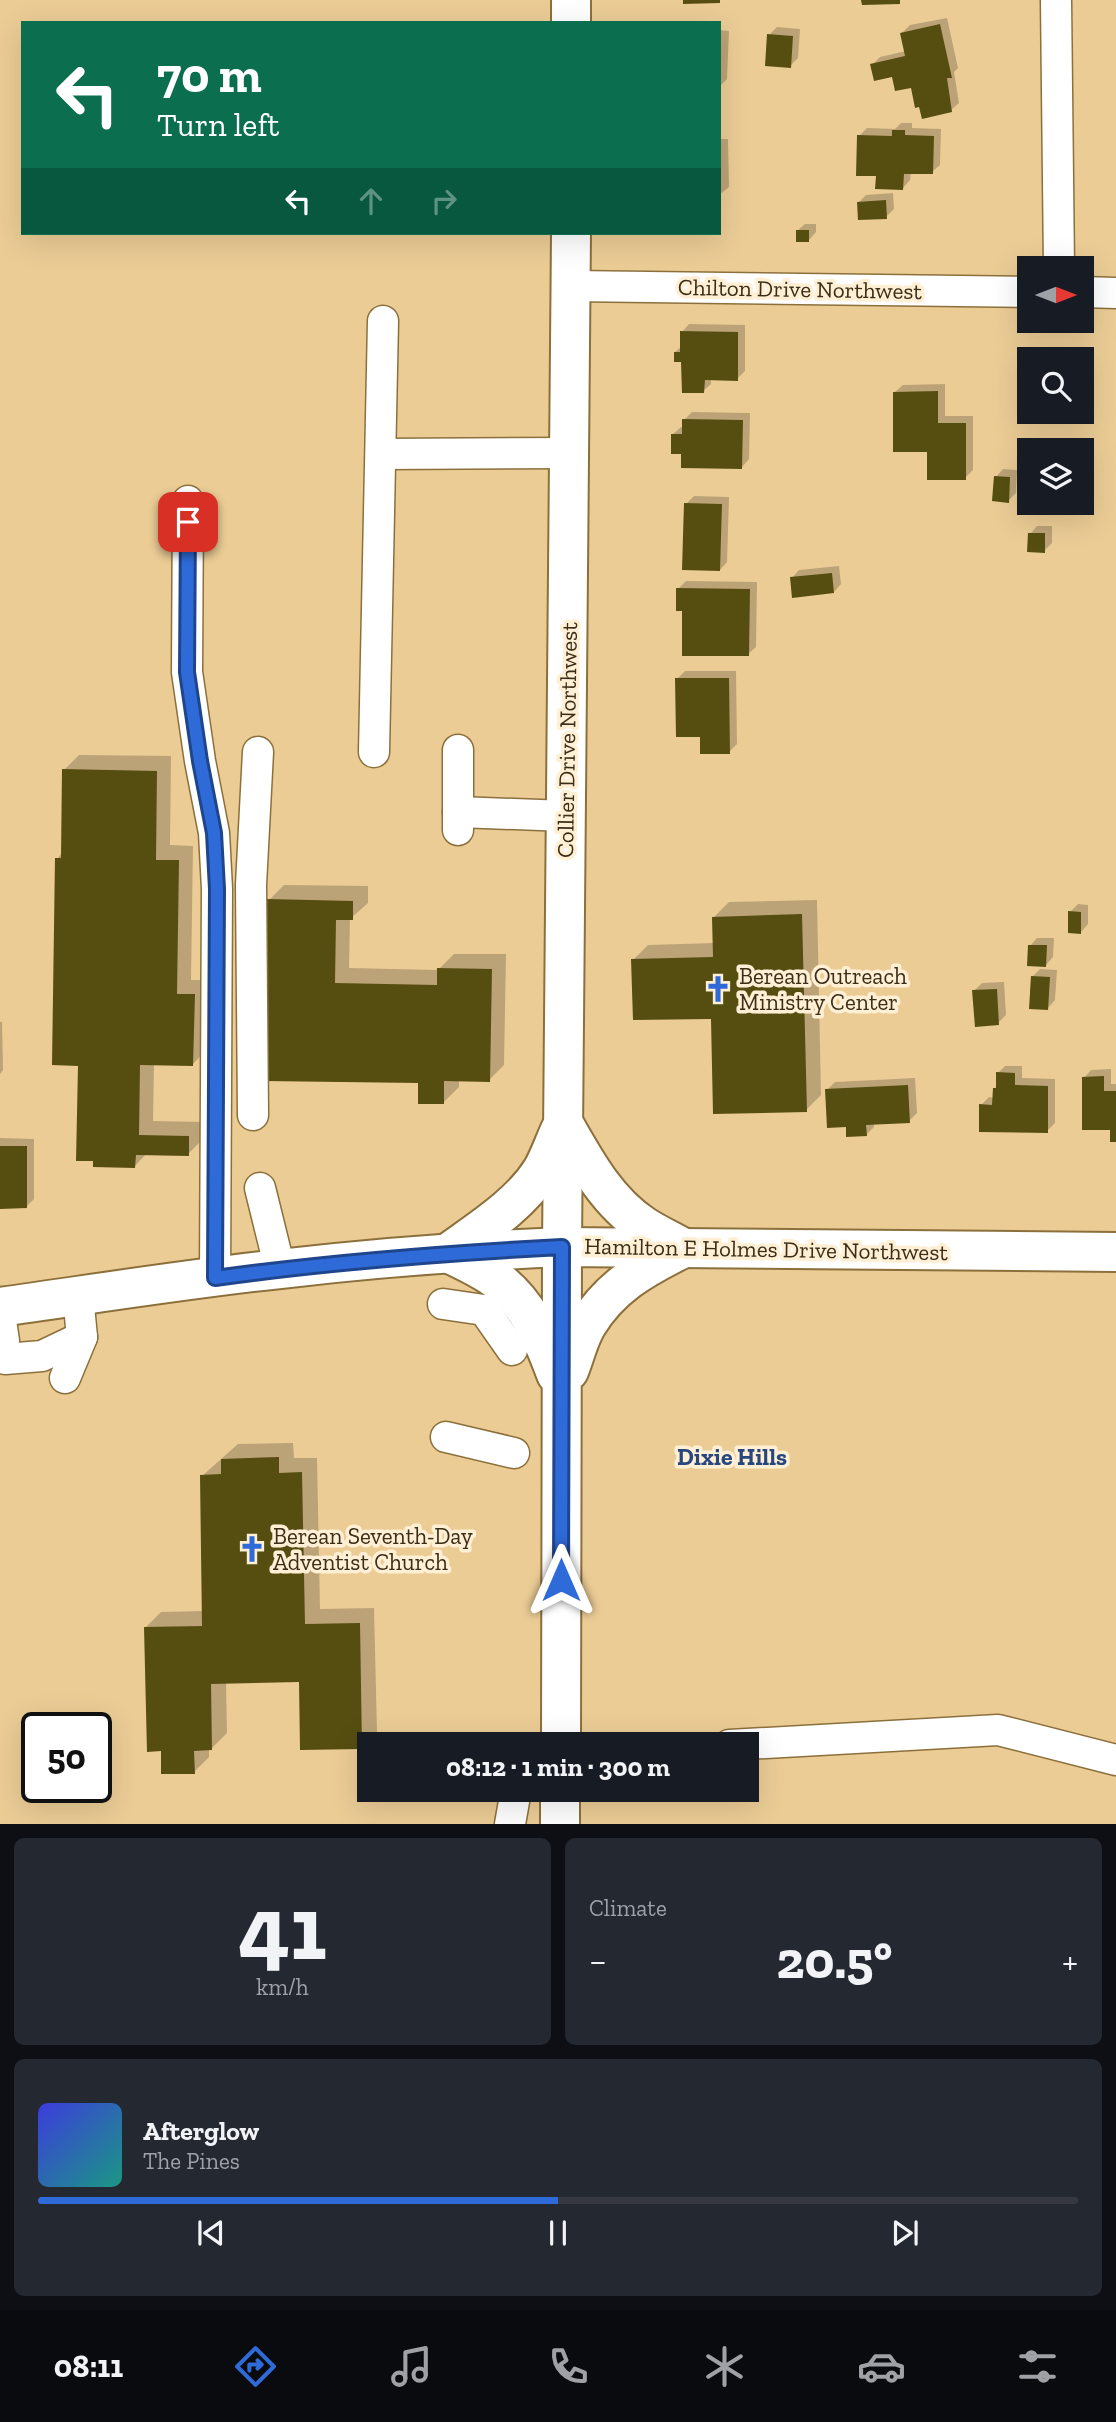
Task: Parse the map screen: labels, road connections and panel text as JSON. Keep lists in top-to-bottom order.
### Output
{
  "streets": {
    "main road": ["Collier Drive Northwest", "Hamilton E Holmes Drive Northwest"],
    "street": ["Chilton Drive Northwest"]
  },
  "crossings": [
    ["Chilton Drive Northwest", "Collier Drive Northwest"],
    ["Collier Drive Northwest", "Hamilton E Holmes Drive Northwest"]
  ],
  "districts": ["Dixie Hills"],
  "places": {
    "church": ["Berean Outreach Ministry Center", "Berean Seventh-Day Adventist Church"]
  },
  "north": "right",
  "page": {
    "turn": ["70 m", "Turn left"],
    "limit": "50",
    "trip": "08:12 · 1 min · 300 m",
    "tile": [
      ["41", "km/h"],
      "Climate"
    ],
    "heat": ["−", "20.5°", "+"],
    "song": ["Afterglow", "The Pines"],
    "tabs": "08:11"
  }
}
